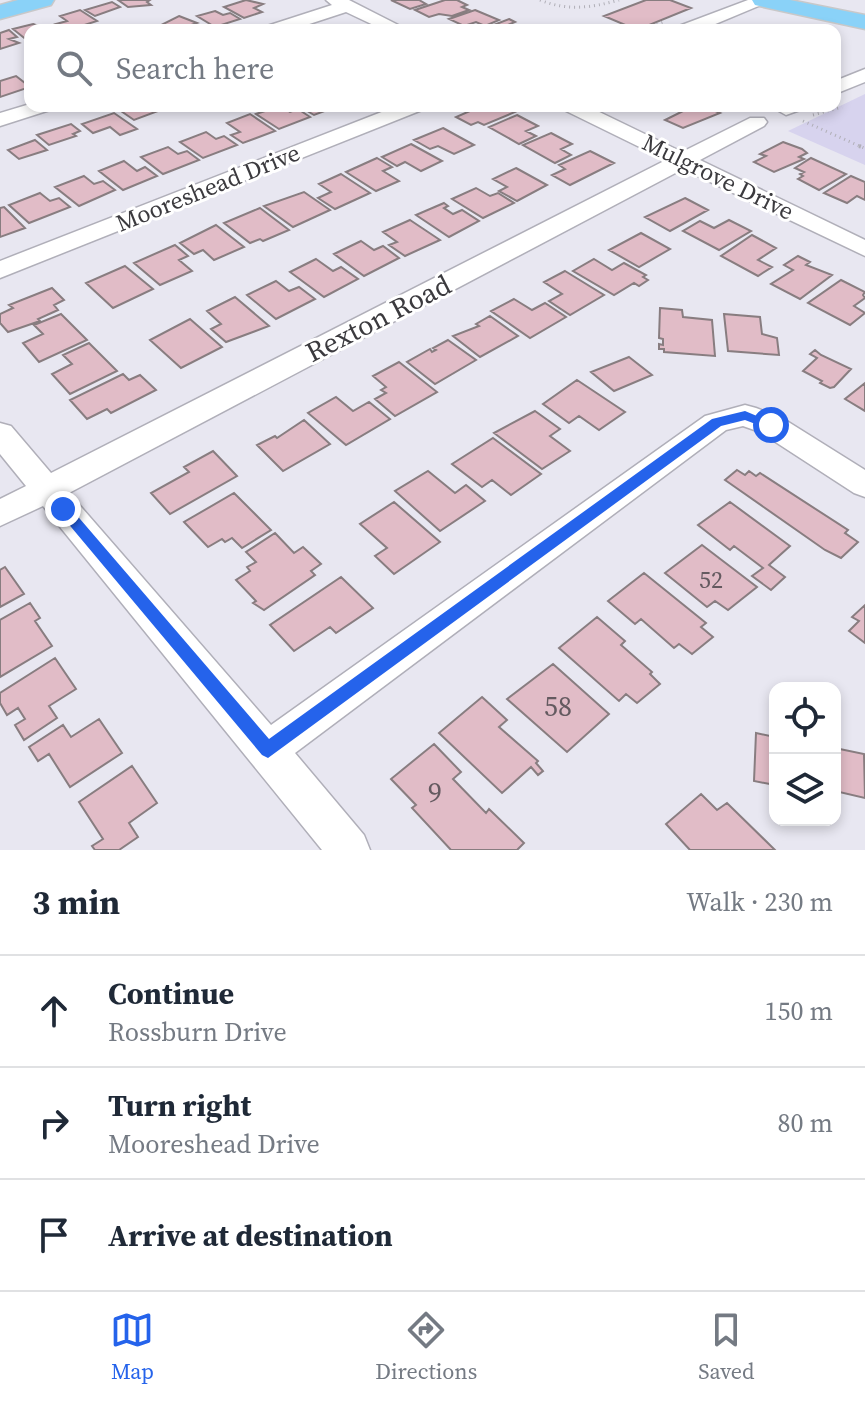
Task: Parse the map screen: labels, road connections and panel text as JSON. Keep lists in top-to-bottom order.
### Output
{
  "streets": {
    "street": ["Mulgrove Drive", "Mooreshead Drive", "Rexton Road"]
  },
  "crossings": [
    ["Mulgrove Drive", "Rexton Road"]
  ],
  "house_numbers": ["52", "58", "9"],
  "page": {
    "search": "Search here",
    "heading": ["3 min", "Walk · 230 m"],
    "list": [
      ["Continue", "Rossburn Drive", "150 m"],
      ["Turn right", "Mooreshead Drive", "80 m"],
      "Arrive at destination"
    ],
    "nav": ["Map", "Directions", "Saved"]
  }
}
